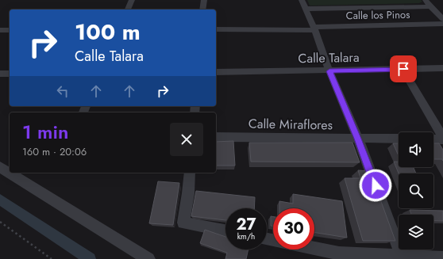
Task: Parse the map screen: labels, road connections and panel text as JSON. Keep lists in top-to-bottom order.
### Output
{
  "streets": {
    "street": ["Calle los Pinos", "Calle Talara", "Calle Miraflores"]
  },
  "page": {
    "turn": ["100 m", "Calle Talara"],
    "heading": ["1 min", "160 m · 20:06"],
    "speed": "27 km/h",
    "limit": "30"
  }
}
